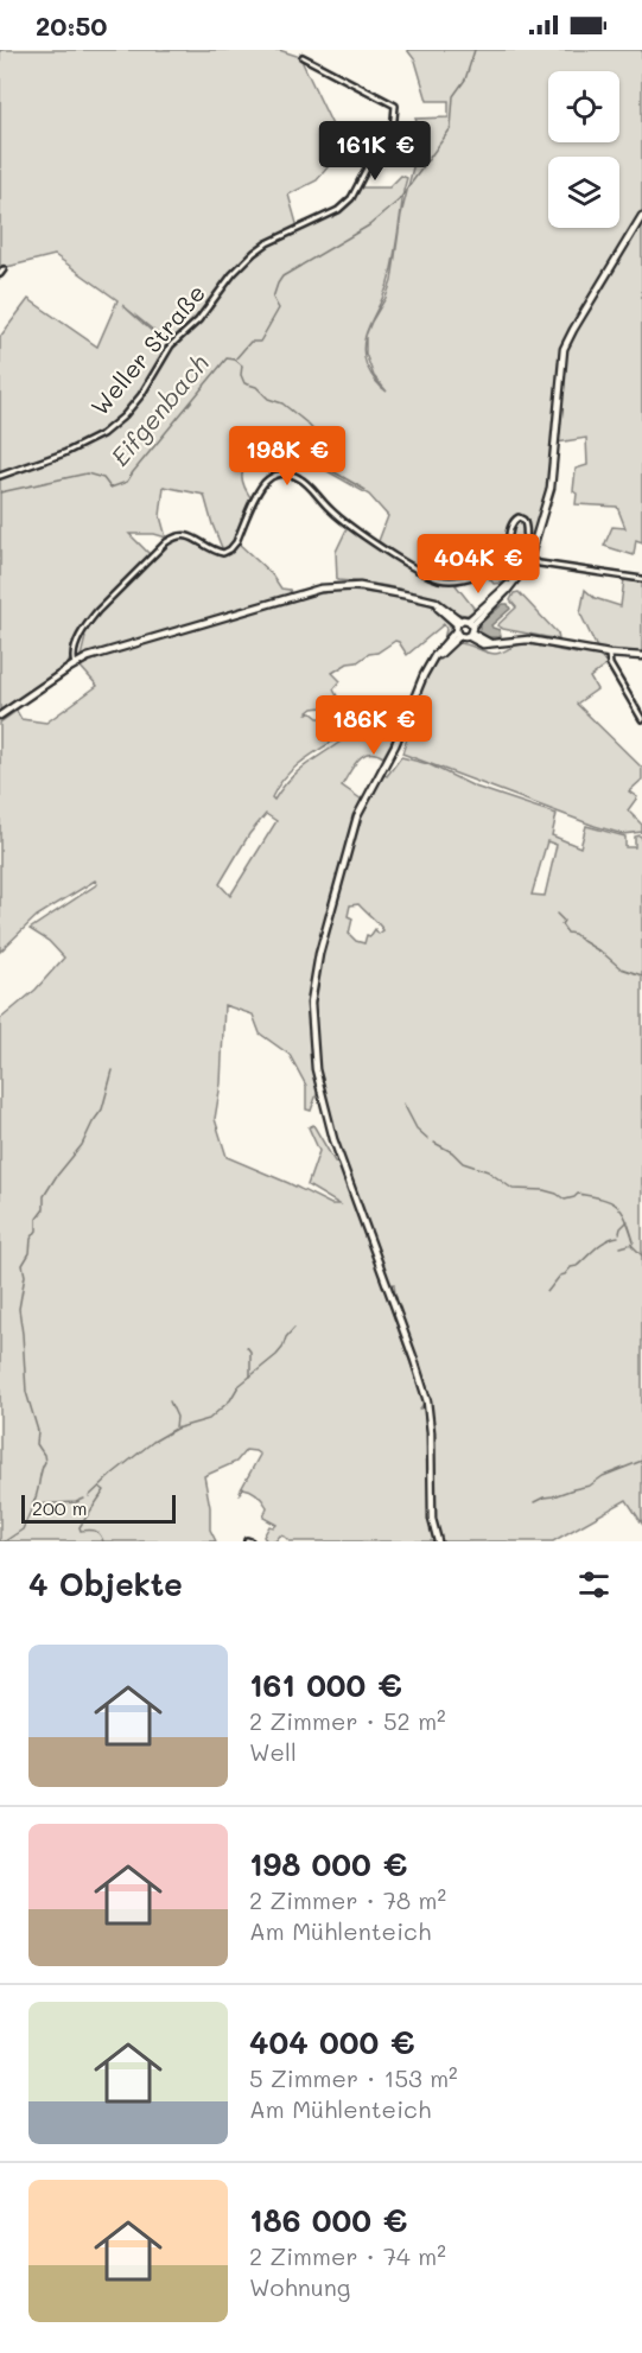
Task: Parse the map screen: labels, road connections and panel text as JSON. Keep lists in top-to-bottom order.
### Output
{
  "streets": {
    "street": ["Weller Straße"]
  },
  "water": ["Eifgenbach"],
  "scale_bar": "200 m",
  "page": {
    "status": "20:50",
    "price": [
      "161K €",
      "198K €",
      "404K €",
      "186K €"
    ],
    "scale": "200 m",
    "heading": "4 Objekte",
    "list": [
      {
        "name": "161 000 €",
        "note": "2 Zimmer · 52 m² · Well"
      },
      {
        "name": "198 000 €",
        "note": "2 Zimmer · 78 m² · Am Mühlenteich"
      },
      {
        "name": "404 000 €",
        "note": "5 Zimmer · 153 m² · Am Mühlenteich"
      },
      {
        "name": "186 000 €",
        "note": "2 Zimmer · 74 m² · Wohnung"
      }
    ]
  }
}
